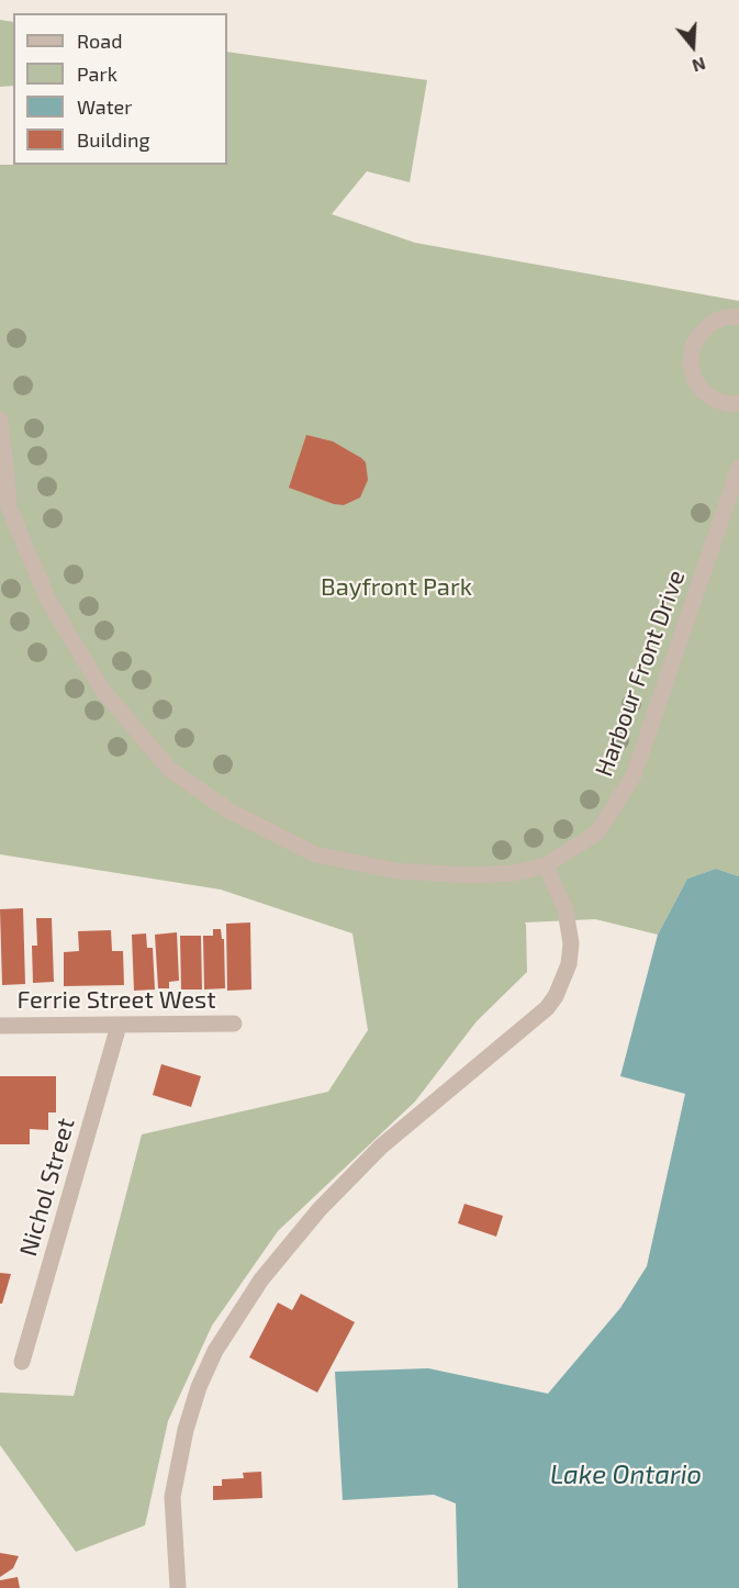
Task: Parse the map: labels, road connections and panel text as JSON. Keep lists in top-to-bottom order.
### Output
{
  "streets": {
    "street": ["Harbour Front Drive", "Ferrie Street West", "Nichol Street"]
  },
  "crossings": [
    ["Ferrie Street West", "Nichol Street"]
  ],
  "water": ["Lake Ontario"],
  "parks": ["Bayfront Park"],
  "legend": [
    "Road",
    "Park",
    "Water",
    "Building"
  ],
  "north": "bottom"
}
